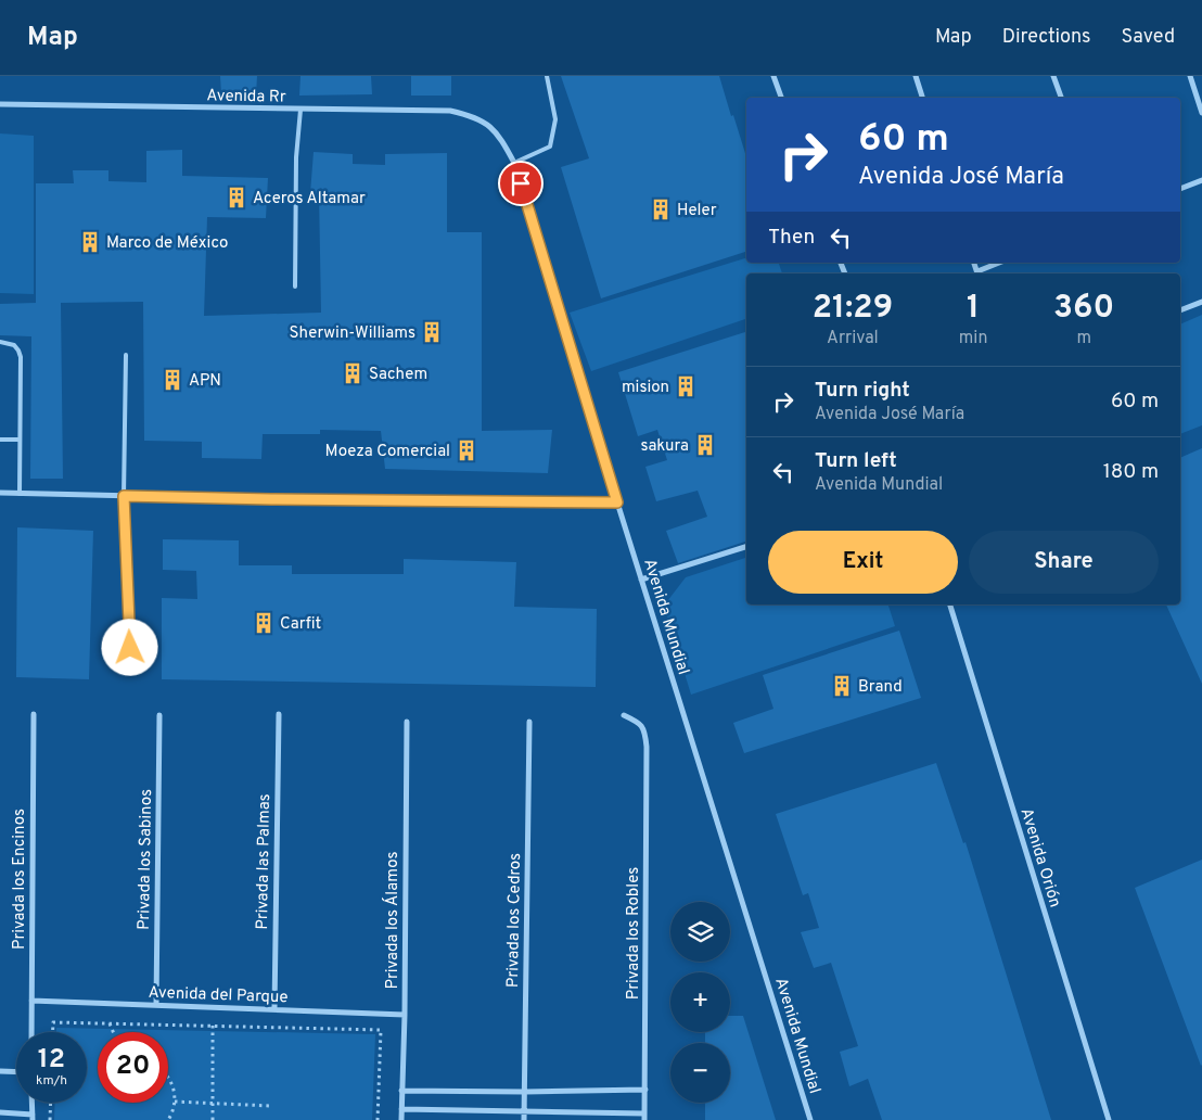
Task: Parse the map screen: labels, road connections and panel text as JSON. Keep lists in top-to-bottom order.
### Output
{
  "streets": {
    "street": [
      "Avenida Rr",
      "Avenida Mundial",
      "Avenida Orión",
      "Privada los Sabinos",
      "Privada las Palmas",
      "Privada los Encinos",
      "Privada los Álamos",
      "Privada los Cedros",
      "Privada los Robles",
      "Avenida del Parque"
    ]
  },
  "crossings": [
    ["Avenida Rr", "Avenida Mundial"],
    ["Privada los Sabinos", "Avenida del Parque"],
    ["Privada las Palmas", "Avenida del Parque"],
    ["Privada los Encinos", "Avenida del Parque"],
    ["Privada los Álamos", "Avenida del Parque"]
  ],
  "places": {
    "building": [
      "Aceros Altamar",
      "Heler",
      "Marco de México",
      "Sherwin-Williams",
      "Sachem",
      "APN",
      "mision",
      "sakura",
      "Moeza Comercial",
      "Carfit",
      "Brand"
    ]
  },
  "page": {
    "header": "Map",
    "nav": ["Map", "Directions", "Saved"],
    "turn": ["60 m", "Avenida José María"],
    "then": "Then",
    "eta": [
      "21:29",
      "Arrival",
      "1",
      "min",
      "360",
      "m"
    ],
    "list": [
      {
        "name": "Turn right",
        "note": "Avenida José María",
        "value": "60 m"
      },
      {
        "name": "Turn left",
        "note": "Avenida Mundial",
        "value": "180 m"
      }
    ],
    "buttons": ["Exit", "Share"],
    "map_buttons": ["+", "−"],
    "speed": "12 km/h",
    "limit": "20"
  }
}
